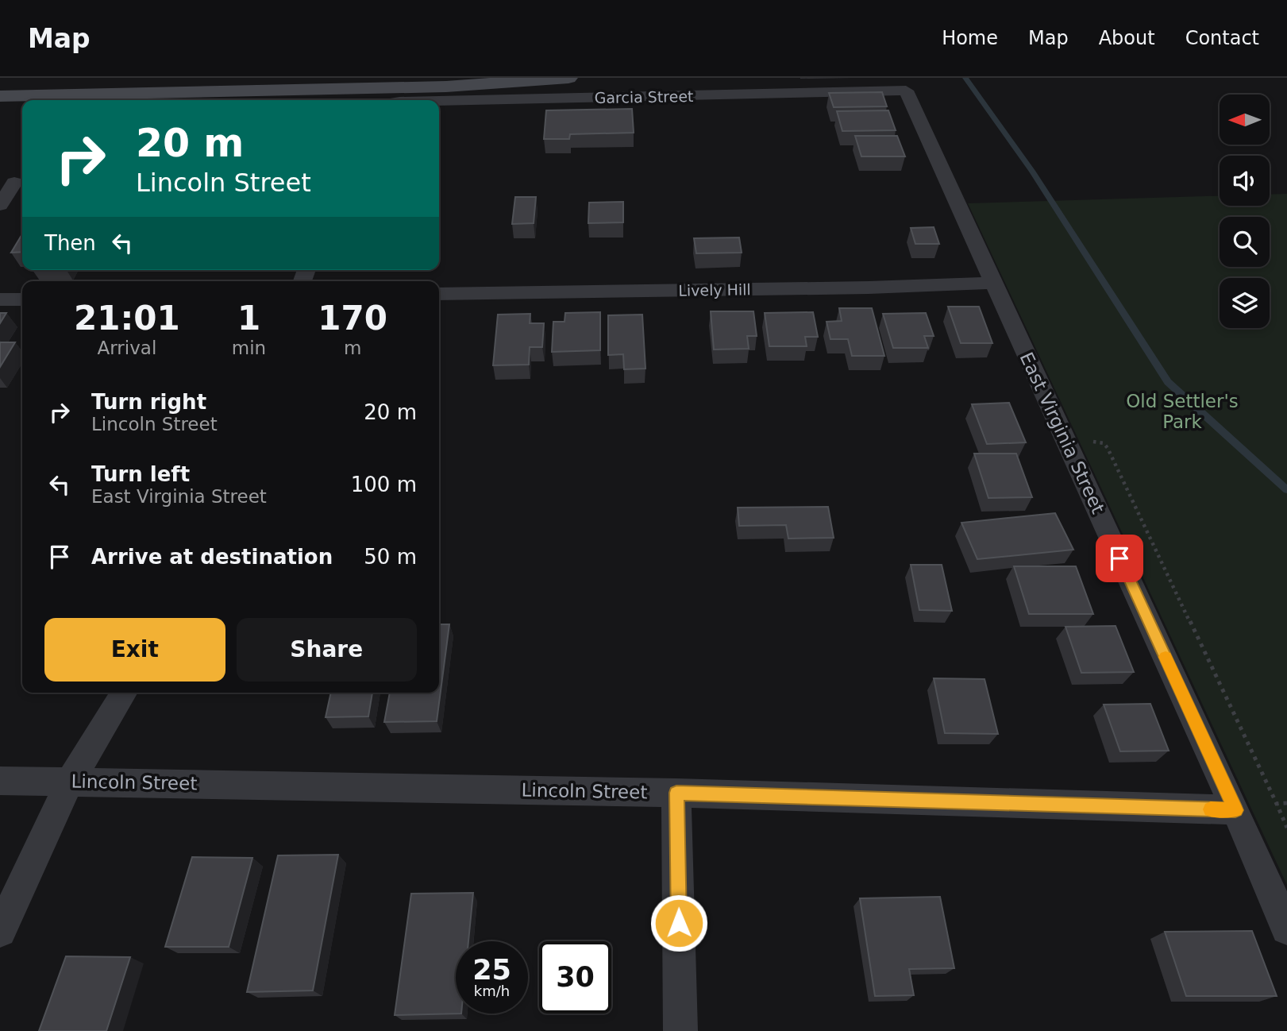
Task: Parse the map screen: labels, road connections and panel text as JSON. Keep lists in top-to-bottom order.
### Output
{
  "streets": {
    "street": [
      "Garcia Street",
      "Lively Hill",
      "East Virginia Street",
      "Lincoln Street"
    ]
  },
  "crossings": [
    ["Garcia Street", "East Virginia Street"],
    ["Lively Hill", "East Virginia Street"],
    ["East Virginia Street", "Lincoln Street"]
  ],
  "parks": ["Old Settler's Park"],
  "north": "left",
  "page": {
    "header": "Map",
    "nav": [
      "Home",
      "Map",
      "About",
      "Contact"
    ],
    "turn": ["20 m", "Lincoln Street"],
    "then": "Then",
    "eta": [
      "21:01",
      "Arrival",
      "1",
      "min",
      "170",
      "m"
    ],
    "list": [
      {
        "name": "Turn right",
        "note": "Lincoln Street",
        "value": "20 m"
      },
      {
        "name": "Turn left",
        "note": "East Virginia Street",
        "value": "100 m"
      },
      {
        "name": "Arrive at destination",
        "value": "50 m"
      }
    ],
    "buttons": ["Exit", "Share"],
    "speed": "25 km/h",
    "limit": "30"
  }
}
